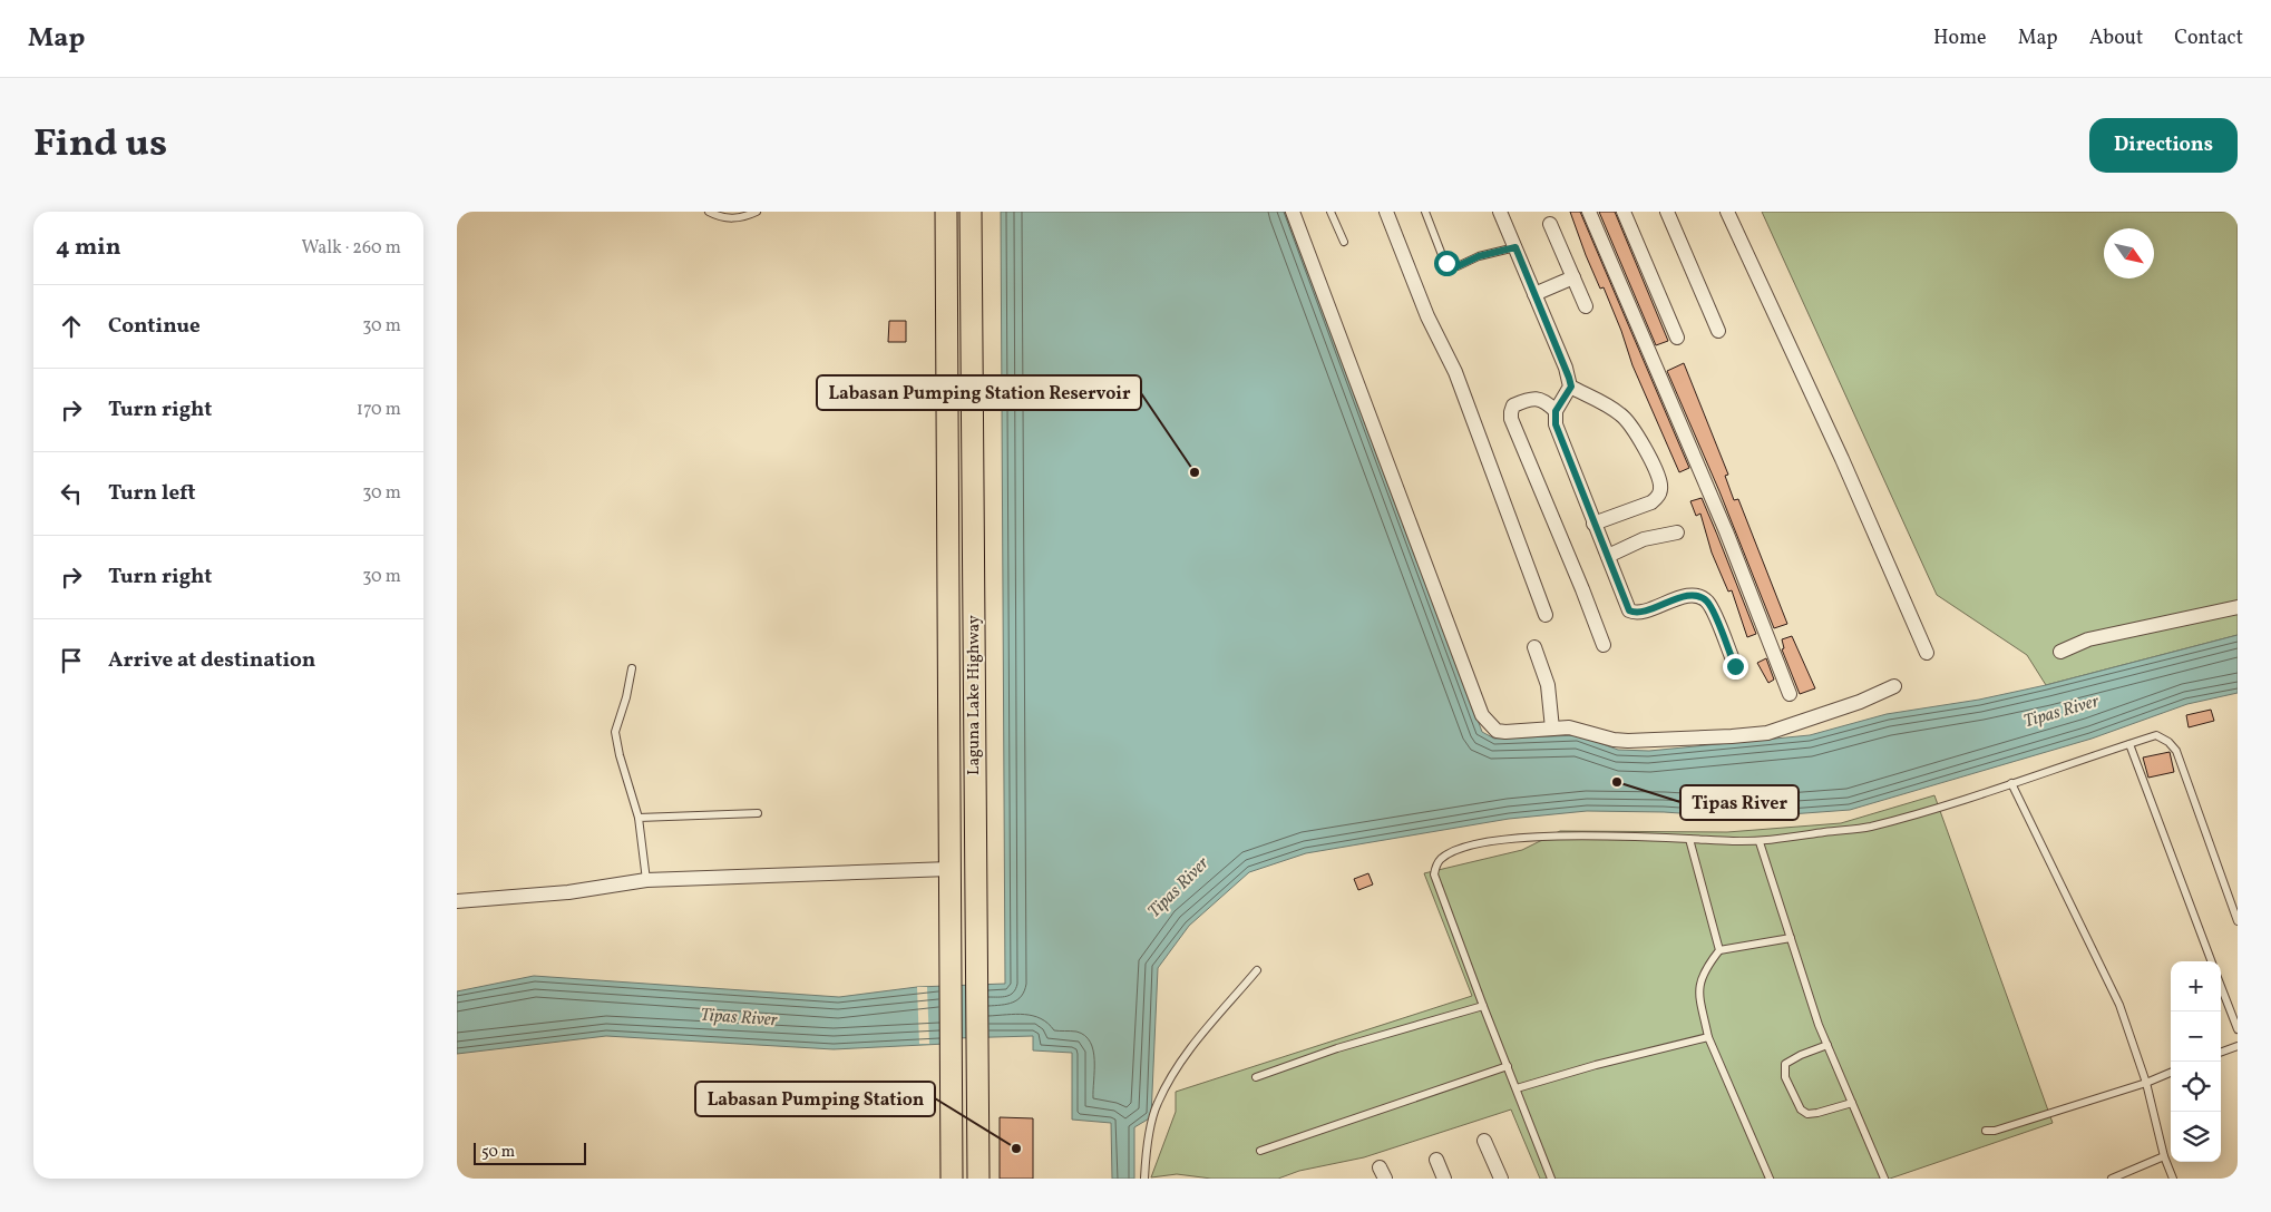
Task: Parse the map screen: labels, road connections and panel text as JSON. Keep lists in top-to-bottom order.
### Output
{
  "streets": {
    "main road": ["Laguna Lake Highway"]
  },
  "water": ["Tipas River"],
  "places": ["Labasan Pumping Station Reservoir", "Tipas River", "Labasan Pumping Station"],
  "scale_bar": "50 m",
  "north": "bottom right",
  "page": {
    "header": "Map",
    "nav": [
      "Home",
      "Map",
      "About",
      "Contact"
    ],
    "title": "Find us",
    "buttons": "Directions",
    "heading": ["4 min", "Walk · 260 m"],
    "list": [
      ["Continue", "30 m"],
      ["Turn right", "170 m"],
      ["Turn left", "30 m"],
      ["Turn right", "30 m"],
      "Arrive at destination"
    ],
    "map_buttons": ["+", "−"],
    "scale": "50 m"
  }
}
